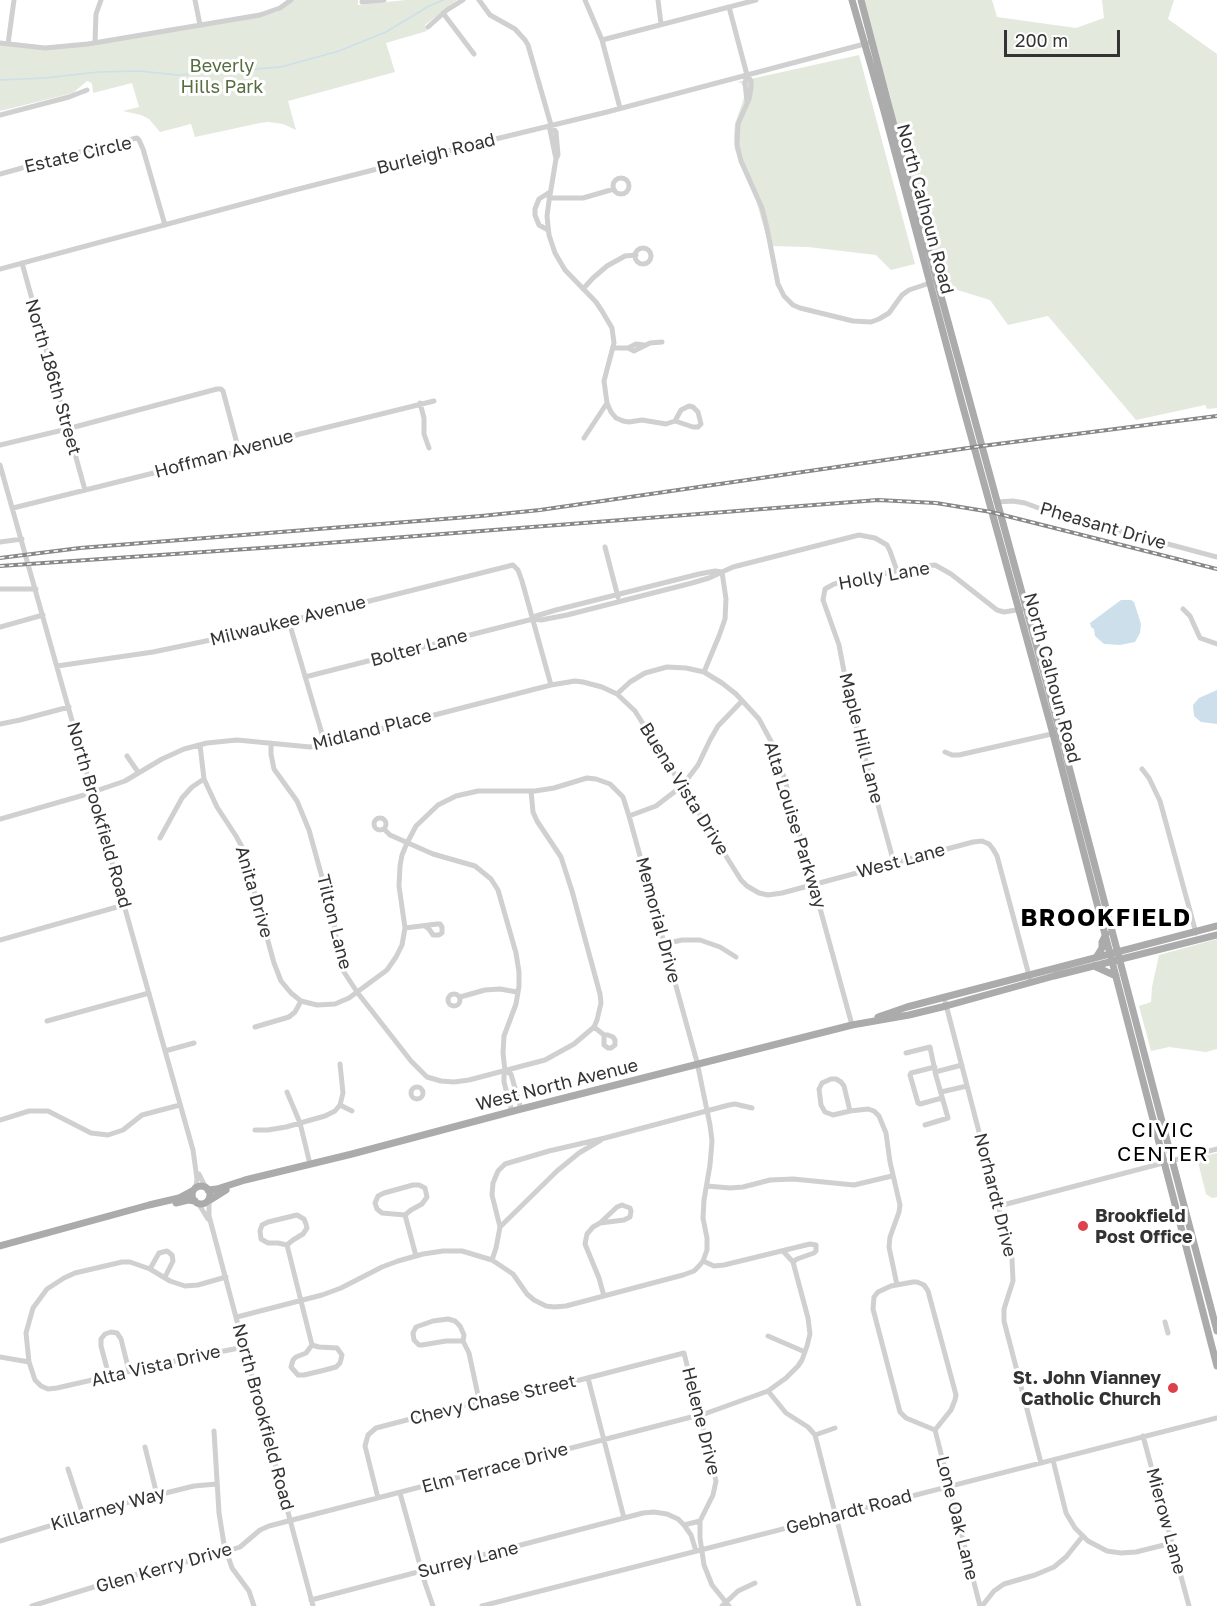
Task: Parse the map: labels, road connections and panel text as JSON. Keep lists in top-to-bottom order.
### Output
{
  "streets": {
    "main road": ["North Calhoun Road", "West North Avenue"],
    "street": [
      "Burleigh Road",
      "Estate Circle",
      "North 186th Street",
      "Hoffman Avenue",
      "Pheasant Drive",
      "Holly Lane",
      "Milwaukee Avenue",
      "Bolter Lane",
      "Midland Place",
      "Maple Hill Lane",
      "Buena Vista Drive",
      "North Brookfield Road",
      "Alta Louise Parkway",
      "West Lane",
      "Anita Drive",
      "Memorial Drive",
      "Tilton Lane",
      "Norhardt Drive",
      "Alta Vista Drive",
      "Chevy Chase Street",
      "Helene Drive",
      "Elm Terrace Drive",
      "Killarney Way",
      "Gebhardt Road",
      "Lone Oak Lane",
      "Mierow Lane",
      "Surrey Lane",
      "Glen Kerry Drive"
    ]
  },
  "crossings": [
    ["Burleigh Road", "Estate Circle"],
    ["Burleigh Road", "North Calhoun Road"],
    ["Burleigh Road", "North 186th Street"],
    ["North Calhoun Road", "Pheasant Drive"],
    ["North Calhoun Road", "Holly Lane"],
    ["North Calhoun Road", "West North Avenue"],
    ["North 186th Street", "Hoffman Avenue"],
    ["Hoffman Avenue", "North Brookfield Road"],
    ["Holly Lane", "Bolter Lane"],
    ["Holly Lane", "Maple Hill Lane"],
    ["Milwaukee Avenue", "Bolter Lane"],
    ["Milwaukee Avenue", "North Brookfield Road"],
    ["Midland Place", "Buena Vista Drive"],
    ["Midland Place", "North Brookfield Road"],
    ["Midland Place", "Anita Drive"],
    ["Midland Place", "Tilton Lane"],
    ["Maple Hill Lane", "West Lane"],
    ["Buena Vista Drive", "Alta Louise Parkway"],
    ["Buena Vista Drive", "West Lane"],
    ["North Brookfield Road", "West North Avenue"],
    ["North Brookfield Road", "Alta Vista Drive"],
    ["North Brookfield Road", "Elm Terrace Drive"],
    ["North Brookfield Road", "Surrey Lane"],
    ["North Brookfield Road", "Glen Kerry Drive"],
    ["Alta Louise Parkway", "West Lane"],
    ["Alta Louise Parkway", "West North Avenue"],
    ["West Lane", "West North Avenue"],
    ["Memorial Drive", "West North Avenue"],
    ["West North Avenue", "Norhardt Drive"],
    ["Norhardt Drive", "Gebhardt Road"],
    ["Chevy Chase Street", "Helene Drive"],
    ["Chevy Chase Street", "Elm Terrace Drive"],
    ["Helene Drive", "Elm Terrace Drive"],
    ["Elm Terrace Drive", "Glen Kerry Drive"],
    ["Gebhardt Road", "Lone Oak Lane"],
    ["Gebhardt Road", "Mierow Lane"]
  ],
  "districts": ["BROOKFIELD", "CIVIC CENTER"],
  "parks": ["Beverly Hills Park"],
  "places": ["Brookfield Post Office", "St. John Vianney Catholic Church"],
  "scale_bar": "200 m"
}
